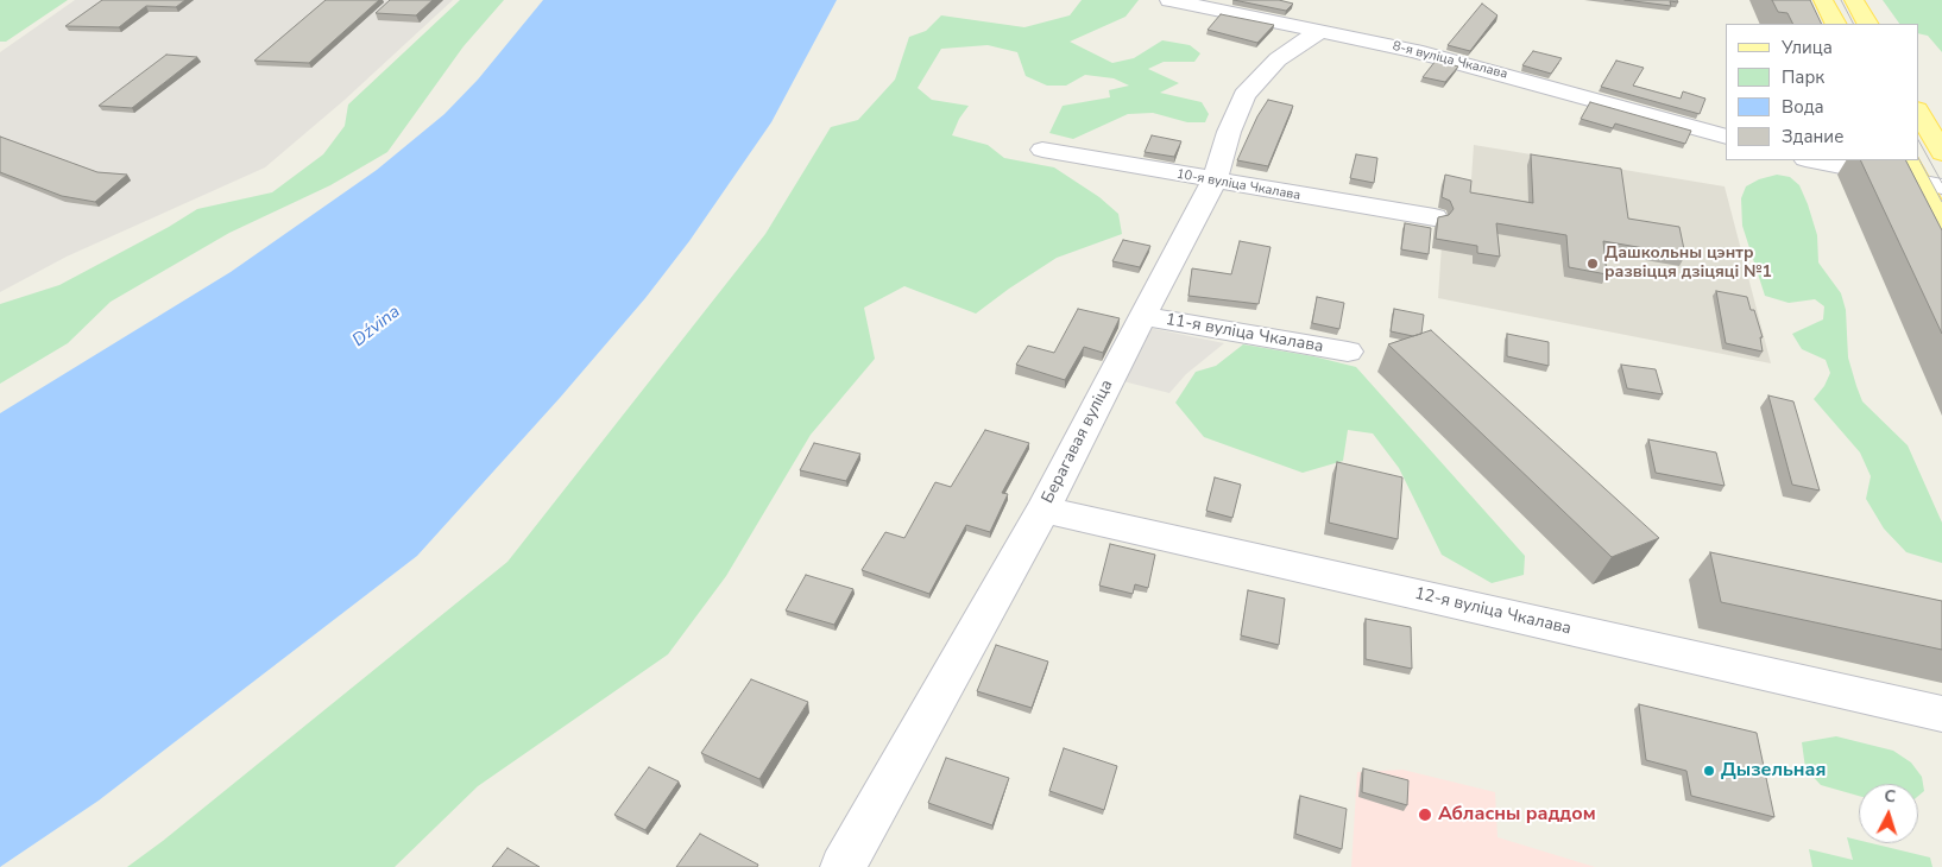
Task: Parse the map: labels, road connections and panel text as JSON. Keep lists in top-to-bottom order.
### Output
{
  "streets": {
    "street": [
      "8-я вуліца Чкалава",
      "10-я вуліца Чкалава",
      "11-я вуліца Чкалава",
      "Берагавая вуліца",
      "12-я вуліца Чкалава"
    ]
  },
  "crossings": [
    ["8-я вуліца Чкалава", "Берагавая вуліца"],
    ["10-я вуліца Чкалава", "Берагавая вуліца"],
    ["11-я вуліца Чкалава", "Берагавая вуліца"],
    ["Берагавая вуліца", "12-я вуліца Чкалава"]
  ],
  "water": ["Dźvina"],
  "places": ["Дашкольны цэнтр развіцця дзіцяці №1", "Дызельная", "Абласны раддом"],
  "legend": [
    "Улица",
    "Парк",
    "Вода",
    "Здание"
  ],
  "north": "top"
}
